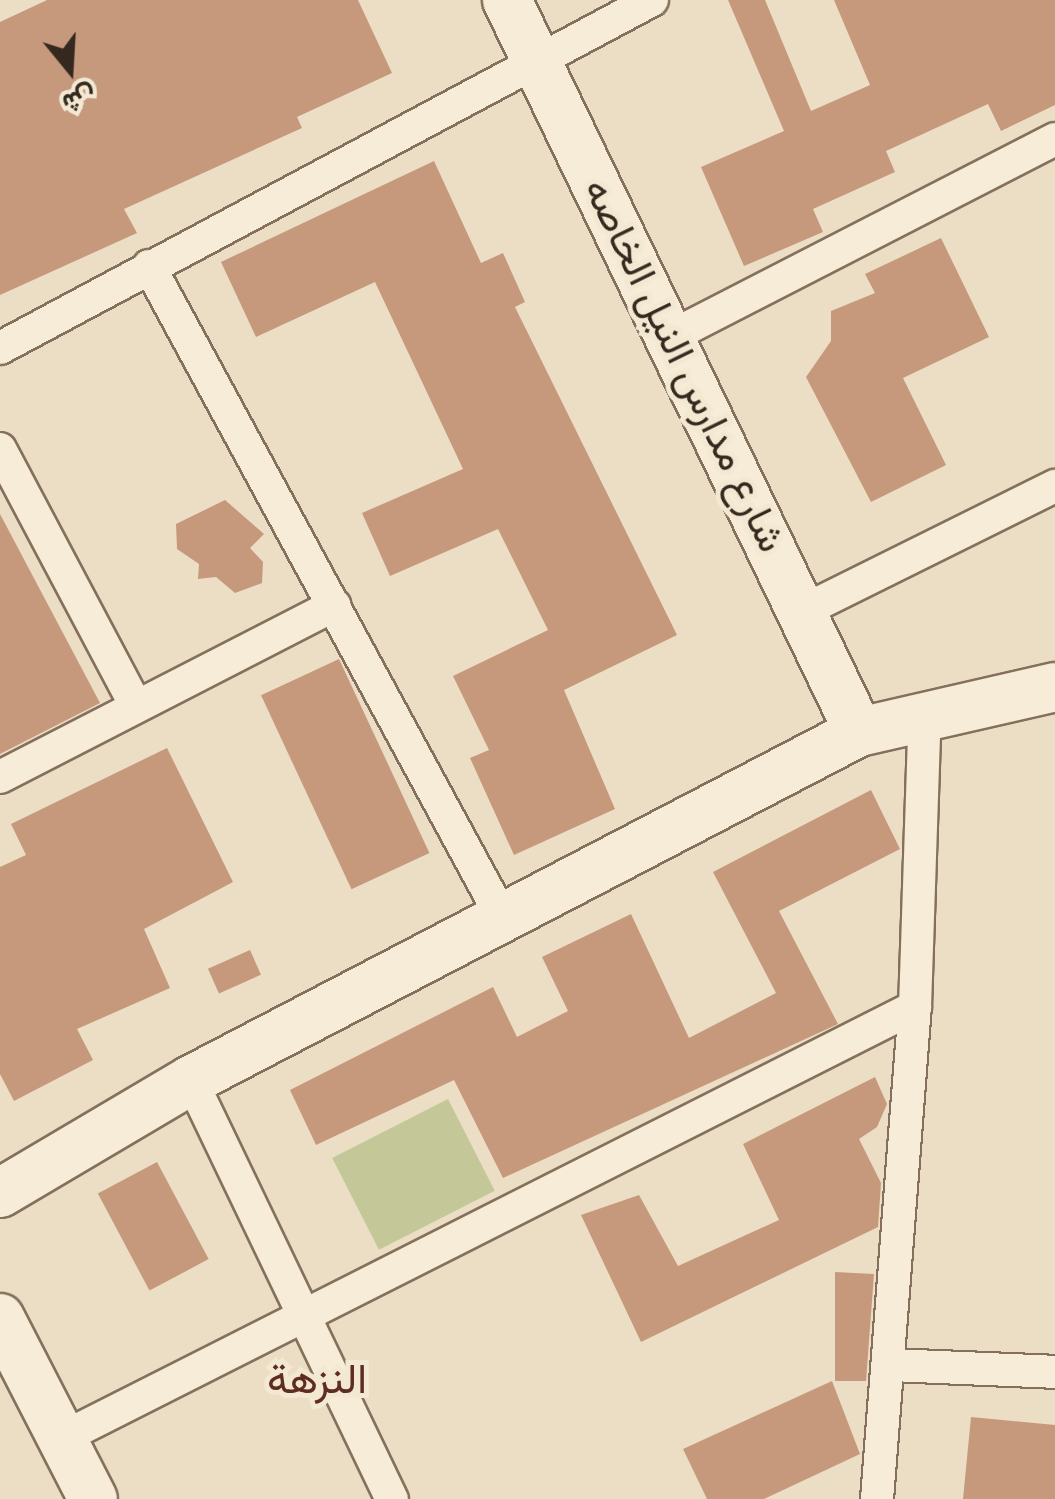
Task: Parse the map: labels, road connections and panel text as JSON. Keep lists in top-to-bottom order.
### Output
{
  "streets": {
    "street": ["شارع مدارس النيل الخاصه"]
  },
  "districts": ["النزهة"],
  "north": "bottom"
}
